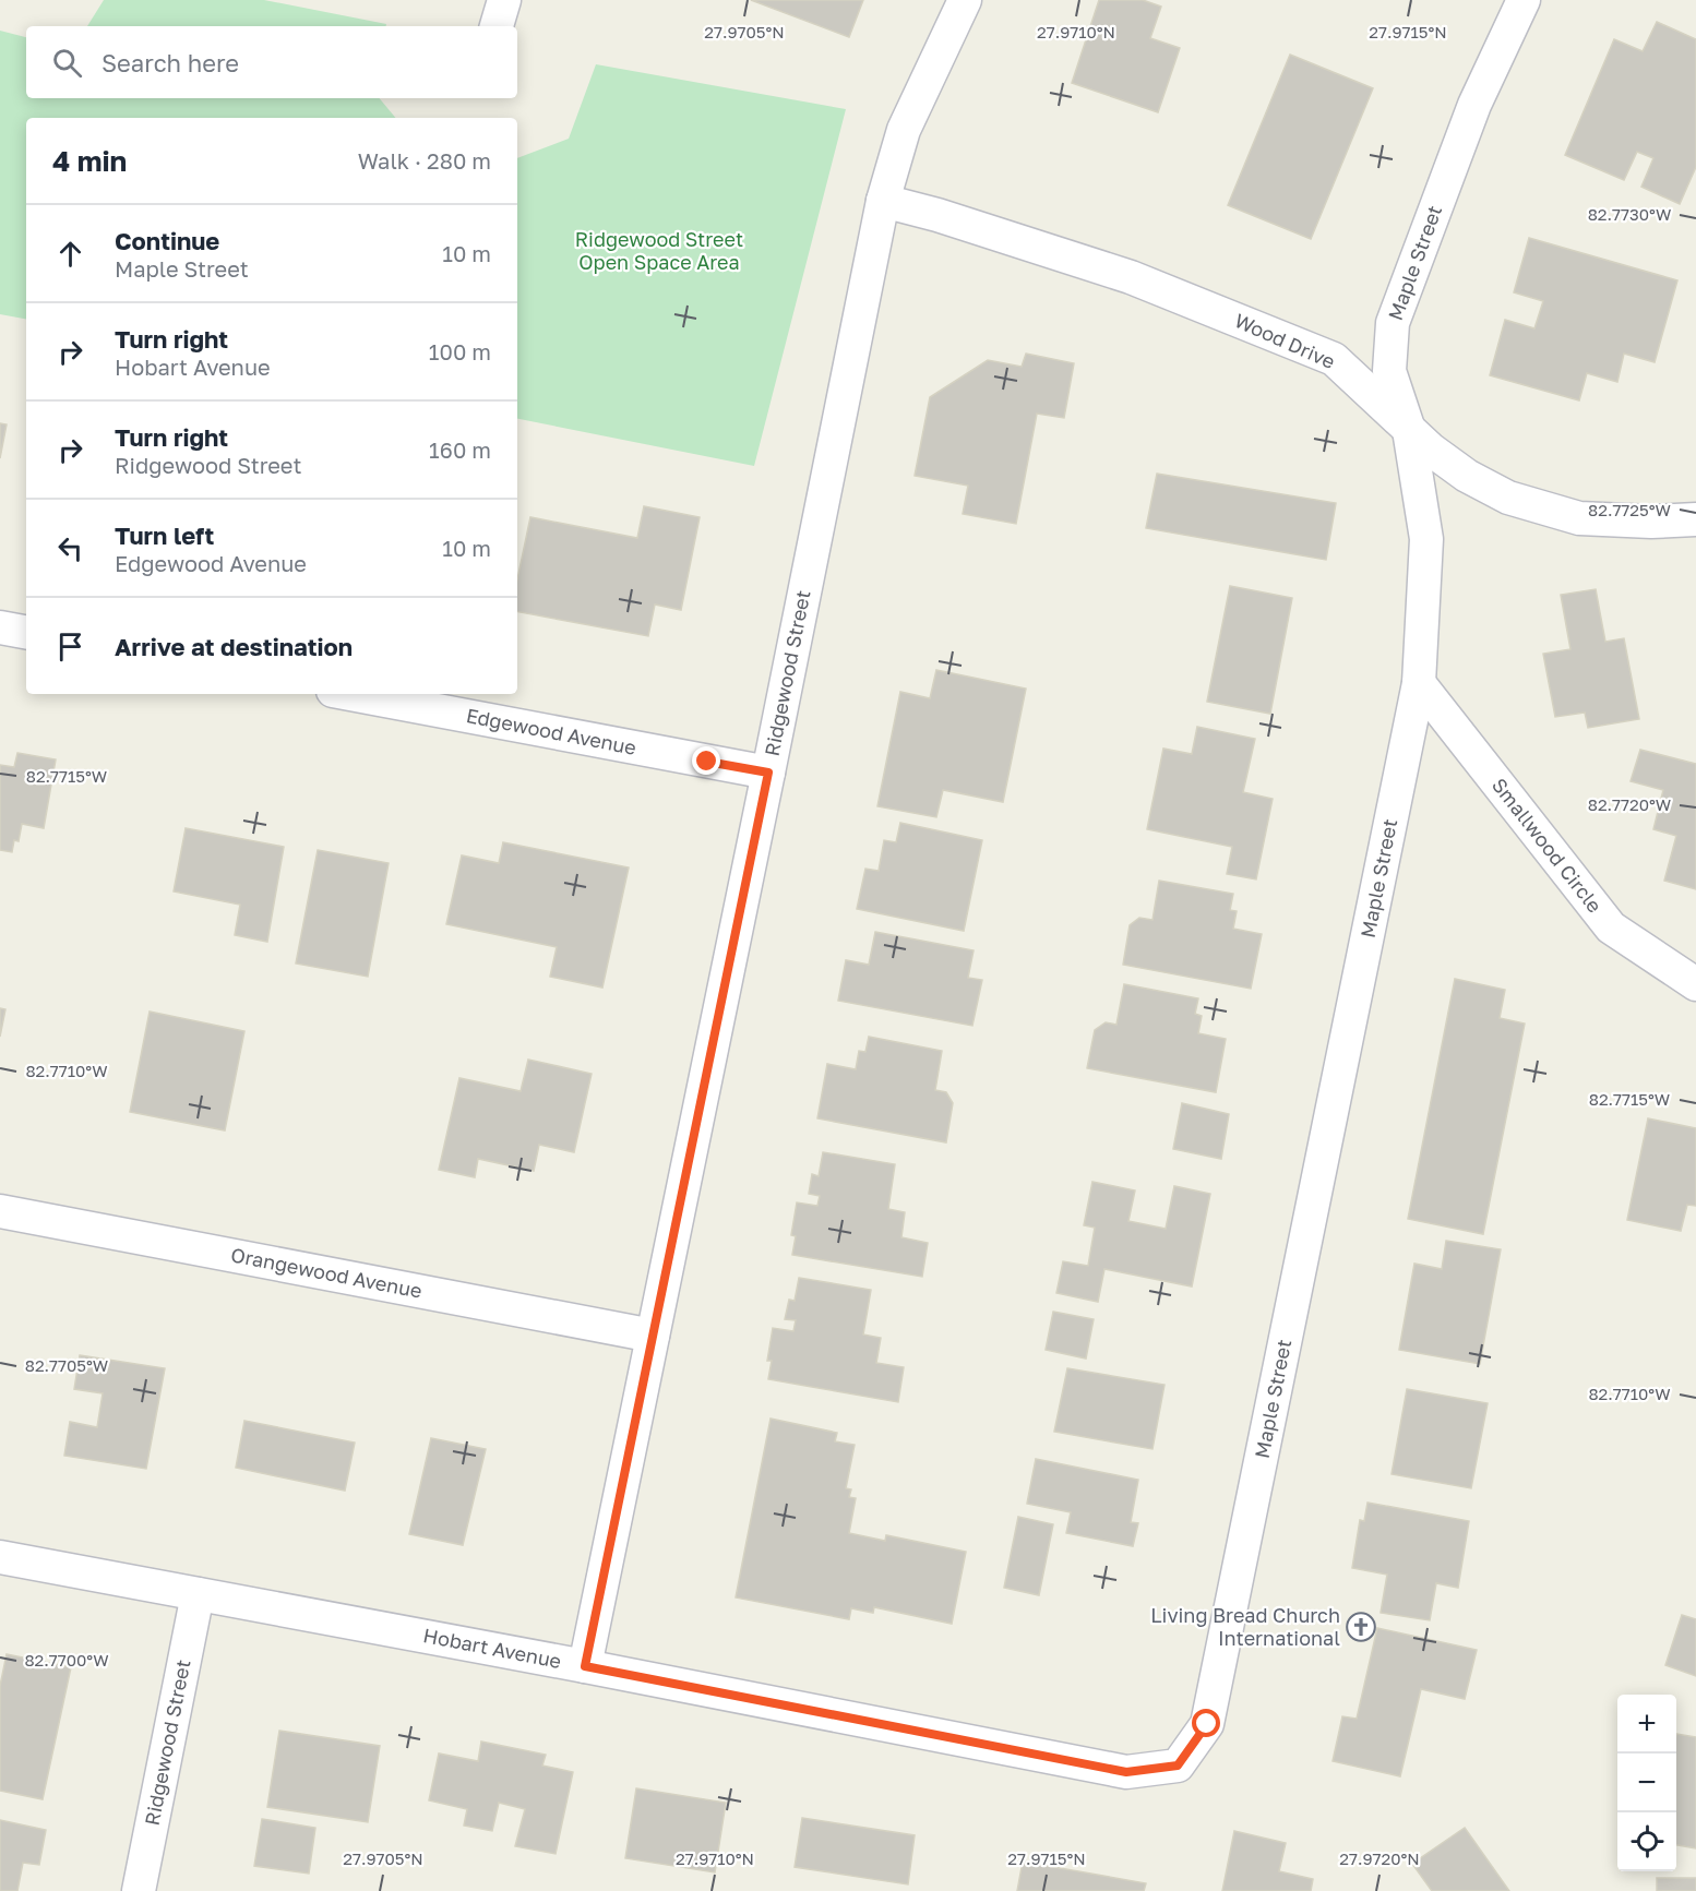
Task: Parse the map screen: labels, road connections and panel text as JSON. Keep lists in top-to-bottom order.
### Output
{
  "streets": {
    "street": [
      "Maple Street",
      "Wood Drive",
      "Ridgewood Street",
      "Edgewood Avenue",
      "Smallwood Circle",
      "Orangewood Avenue",
      "Hobart Avenue"
    ]
  },
  "crossings": [
    ["Maple Street", "Wood Drive"],
    ["Maple Street", "Smallwood Circle"],
    ["Maple Street", "Hobart Avenue"],
    ["Wood Drive", "Ridgewood Street"],
    ["Ridgewood Street", "Edgewood Avenue"],
    ["Ridgewood Street", "Orangewood Avenue"],
    ["Ridgewood Street", "Hobart Avenue"]
  ],
  "parks": ["Ridgewood Street Open Space Area"],
  "places": {
    "church": ["Living Bread Church International"]
  },
  "page": {
    "search": "Search here",
    "heading": ["4 min", "Walk · 280 m"],
    "list": [
      ["Continue", "Maple Street", "10 m"],
      ["Turn right", "Hobart Avenue", "100 m"],
      ["Turn right", "Ridgewood Street", "160 m"],
      ["Turn left", "Edgewood Avenue", "10 m"],
      "Arrive at destination"
    ],
    "map_buttons": ["+", "−"]
  },
  "coordinates": [
    "27.9705°N",
    "27.9710°N",
    "27.9715°N",
    "82.7730°W",
    "82.7725°W",
    "82.7715°W",
    "82.7720°W",
    "82.7710°W",
    "82.7705°W",
    "82.7700°W",
    "27.9720°N"
  ]
}
